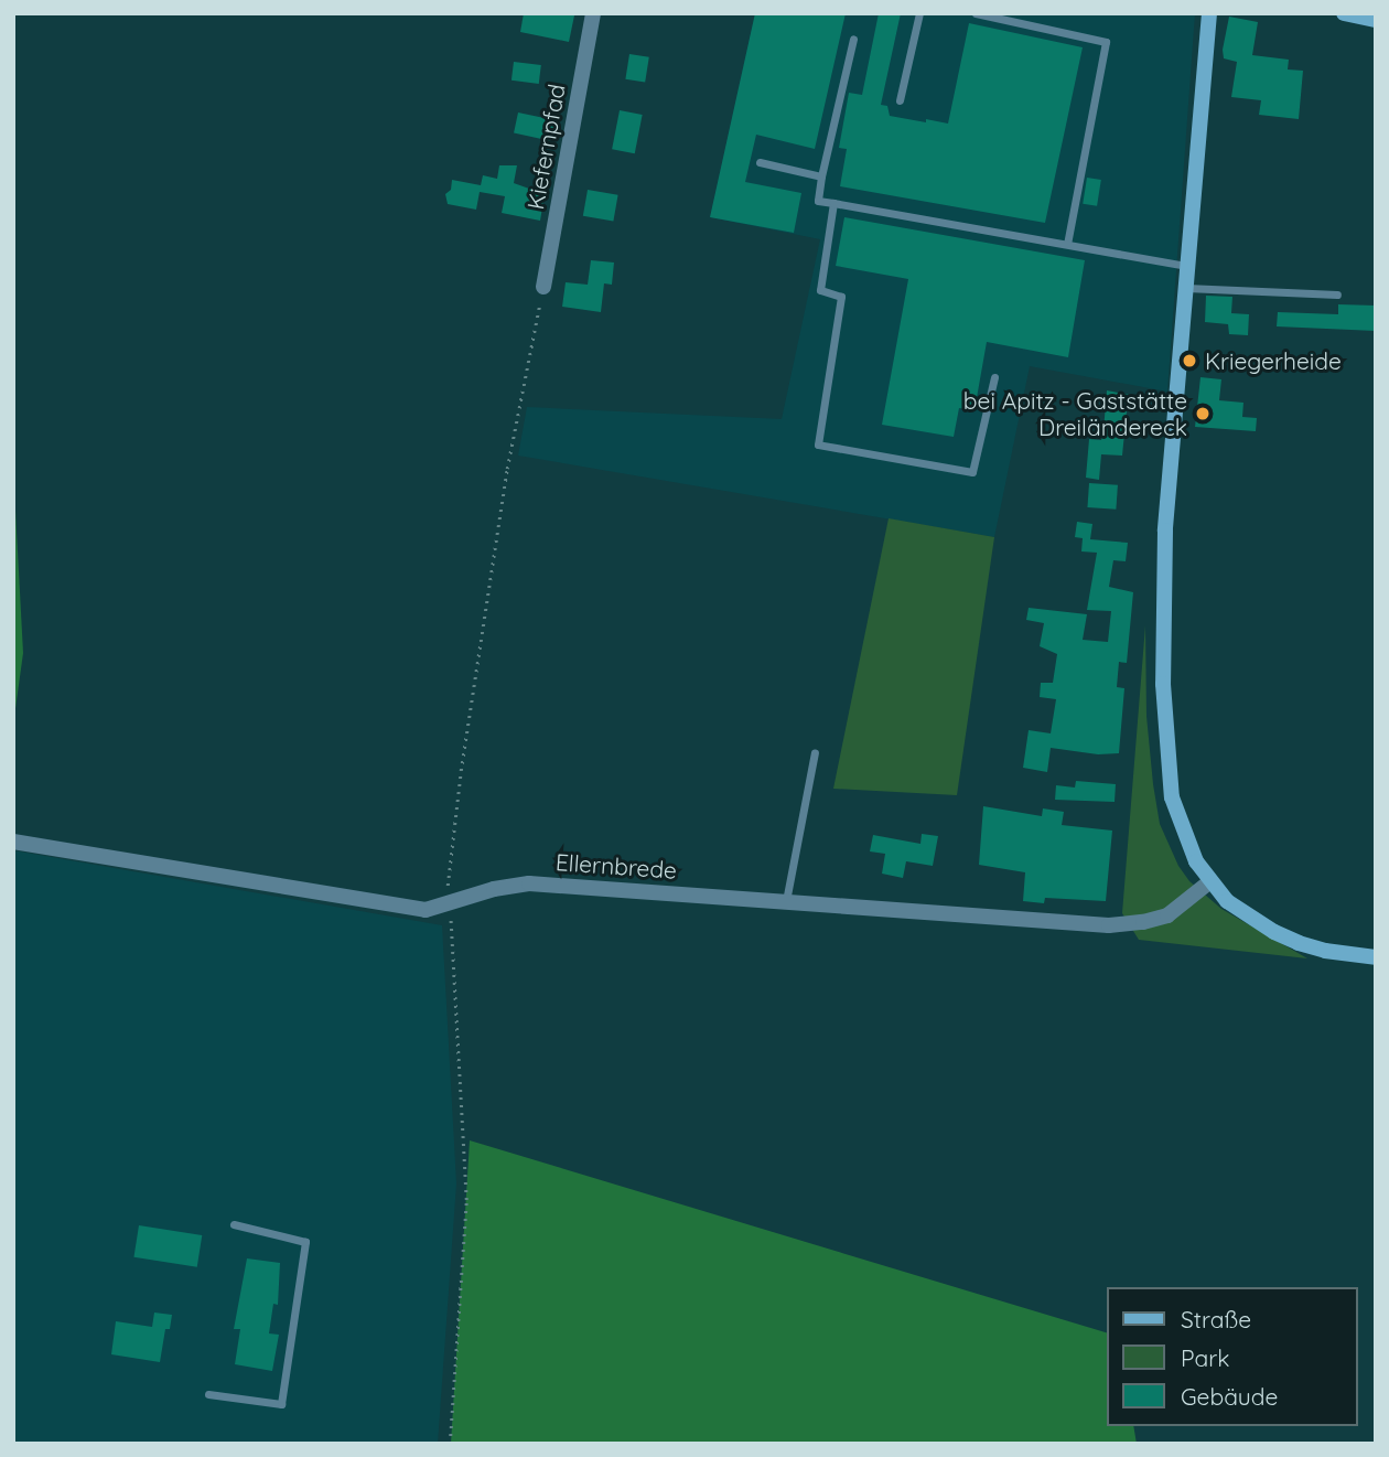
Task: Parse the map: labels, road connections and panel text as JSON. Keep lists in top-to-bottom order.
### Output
{
  "streets": {
    "street": ["Kiefernpfad", "Ellernbrede"]
  },
  "places": ["Kriegerheide", "bei Apitz - Gaststätte Dreiländereck"],
  "legend": ["Straße", "Park", "Gebäude"]
}
